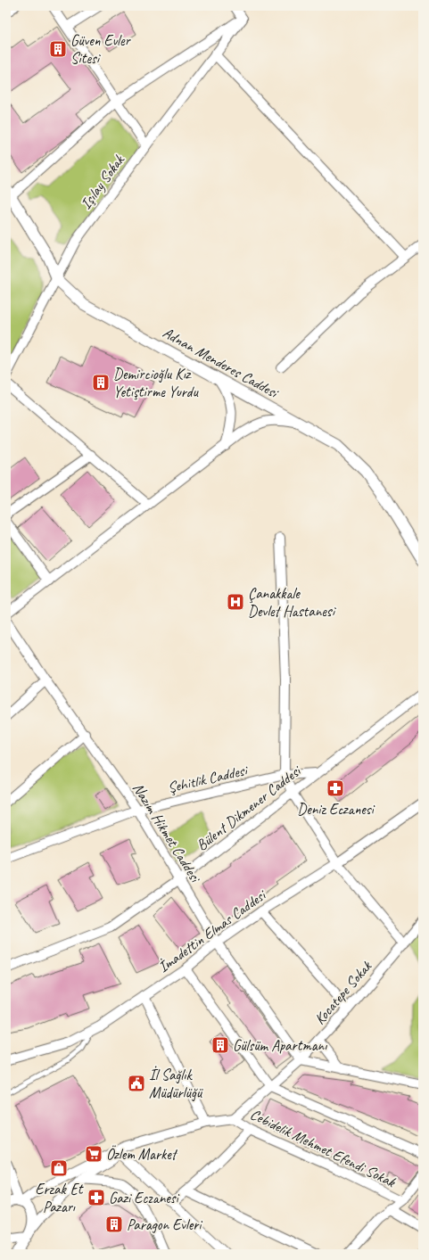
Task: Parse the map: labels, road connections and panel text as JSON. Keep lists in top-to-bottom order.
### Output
{
  "streets": {
    "street": [
      "Işılay Sokak",
      "Adnan Menderes Caddesi",
      "Şehitlik Caddesi",
      "Bülent Dikmener Caddesi",
      "Nazım Hikmet Caddesi",
      "İmadettin Elmas Caddesi",
      "Kocatepe Sokak",
      "Cebidelik Mehmet Efendi Sokak"
    ]
  },
  "crossings": [
    ["Işılay Sokak", "Adnan Menderes Caddesi"],
    ["Şehitlik Caddesi", "Bülent Dikmener Caddesi"],
    ["Şehitlik Caddesi", "Nazım Hikmet Caddesi"],
    ["Bülent Dikmener Caddesi", "Nazım Hikmet Caddesi"],
    ["Nazım Hikmet Caddesi", "İmadettin Elmas Caddesi"],
    ["Nazım Hikmet Caddesi", "Kocatepe Sokak"],
    ["Kocatepe Sokak", "Cebidelik Mehmet Efendi Sokak"]
  ],
  "places": {
    "building": [
      "Güven Evler Sitesi",
      "Demircioğlu Kız Yetiştirme Yurdu",
      "Gülsüm Apartmanı",
      "Paragon Evleri"
    ],
    "hospital": ["Çanakkale Devlet Hastanesi"],
    "pharmacy": ["Deniz Eczanesi", "Gazi Eczanesi"],
    "public building": ["İl Sağlık Müdürlüğü"],
    "supermarket": ["Özlem Market"],
    "shop": ["Erzak Et Pazarı"]
  }
}
